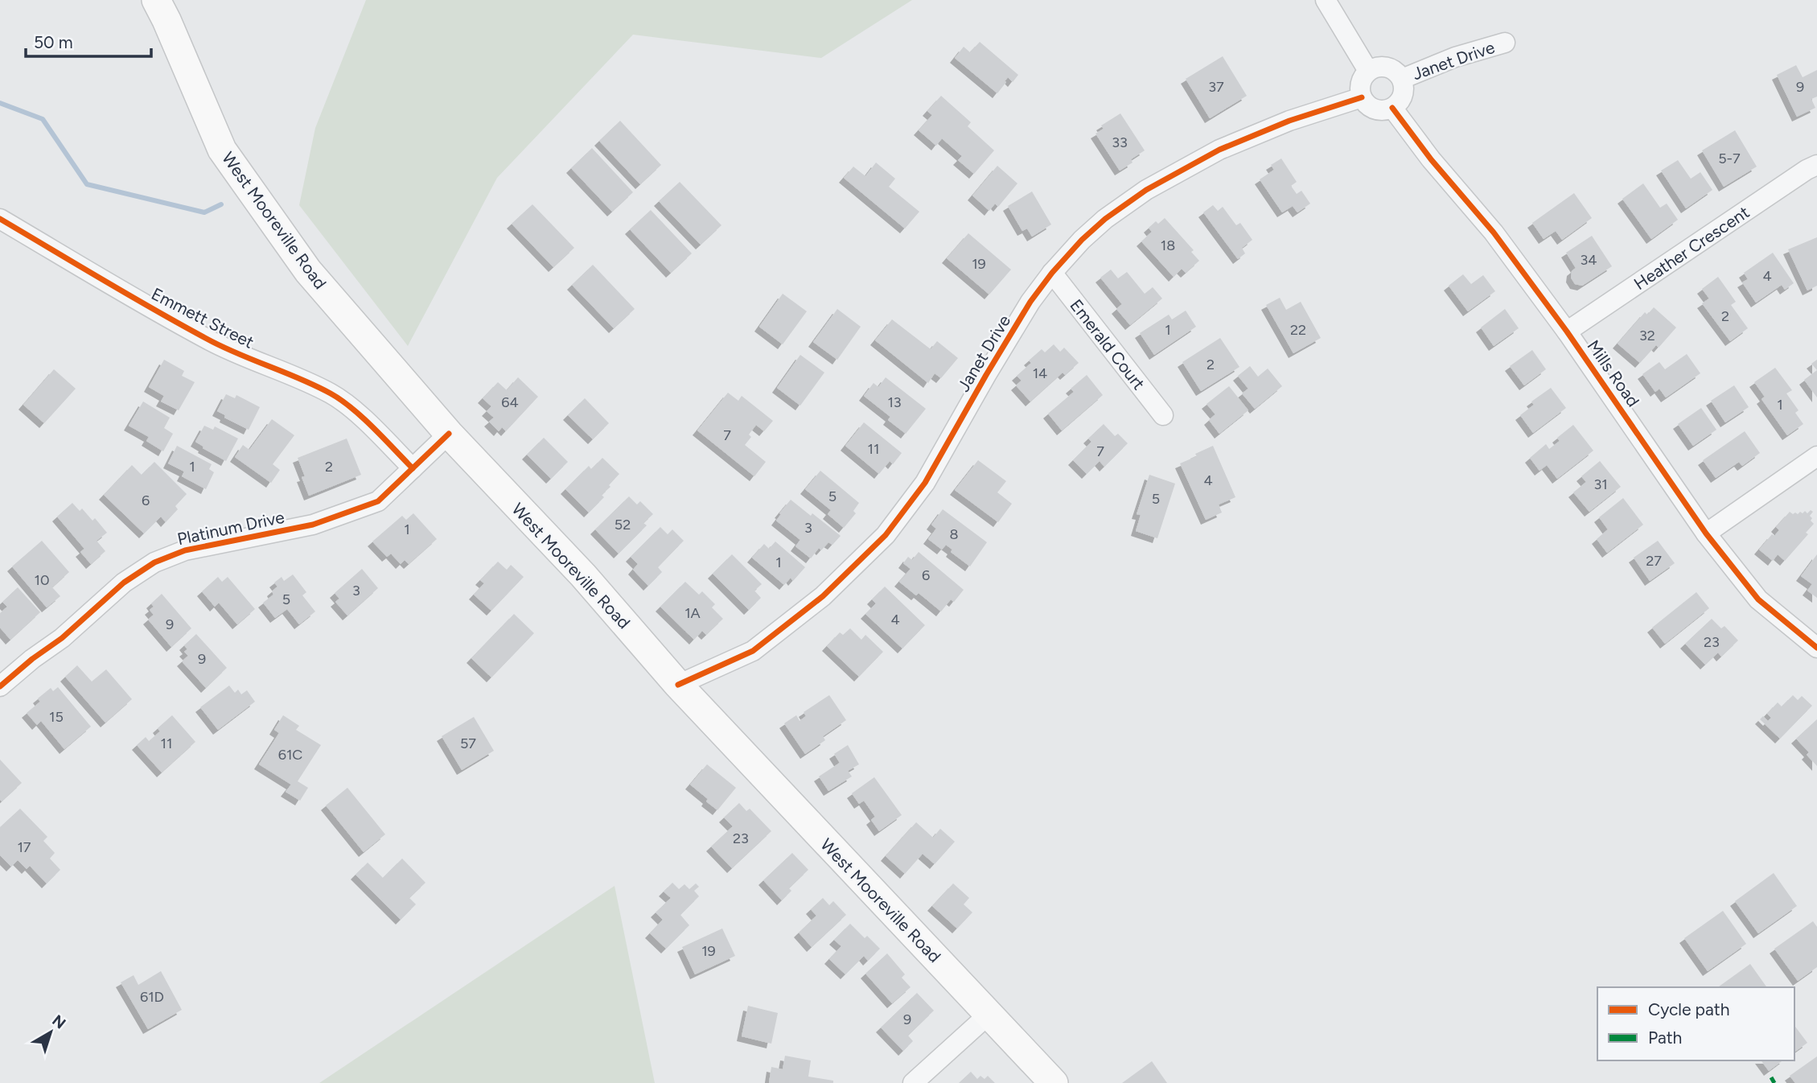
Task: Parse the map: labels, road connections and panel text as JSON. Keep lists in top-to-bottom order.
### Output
{
  "streets": {
    "main road": ["West Mooreville Road"],
    "street": [
      "Janet Drive",
      "Heather Crescent",
      "Emmett Street",
      "Emerald Court",
      "Mills Road",
      "Platinum Drive"
    ]
  },
  "crossings": [
    ["Janet Drive", "West Mooreville Road"],
    ["Janet Drive", "Emerald Court"],
    ["Janet Drive", "Mills Road"],
    ["West Mooreville Road", "Platinum Drive"],
    ["Heather Crescent", "Mills Road"],
    ["Emmett Street", "Platinum Drive"]
  ],
  "house_numbers": [
    "37",
    "9",
    "33",
    "5-7",
    "18",
    "34",
    "19",
    "4",
    "2",
    "1",
    "22",
    "32",
    "2",
    "14",
    "64",
    "13",
    "1",
    "7",
    "11",
    "7",
    "1",
    "2",
    "4",
    "31",
    "5",
    "5",
    "6",
    "52",
    "3",
    "1",
    "8",
    "27",
    "1",
    "6",
    "10",
    "3",
    "5",
    "1A",
    "4",
    "9",
    "23",
    "9",
    "15",
    "11",
    "57",
    "61C",
    "23",
    "17",
    "19",
    "61D",
    "9"
  ],
  "legend": ["Cycle path", "Path"],
  "scale_bar": "50 m",
  "north": "top right"
}
